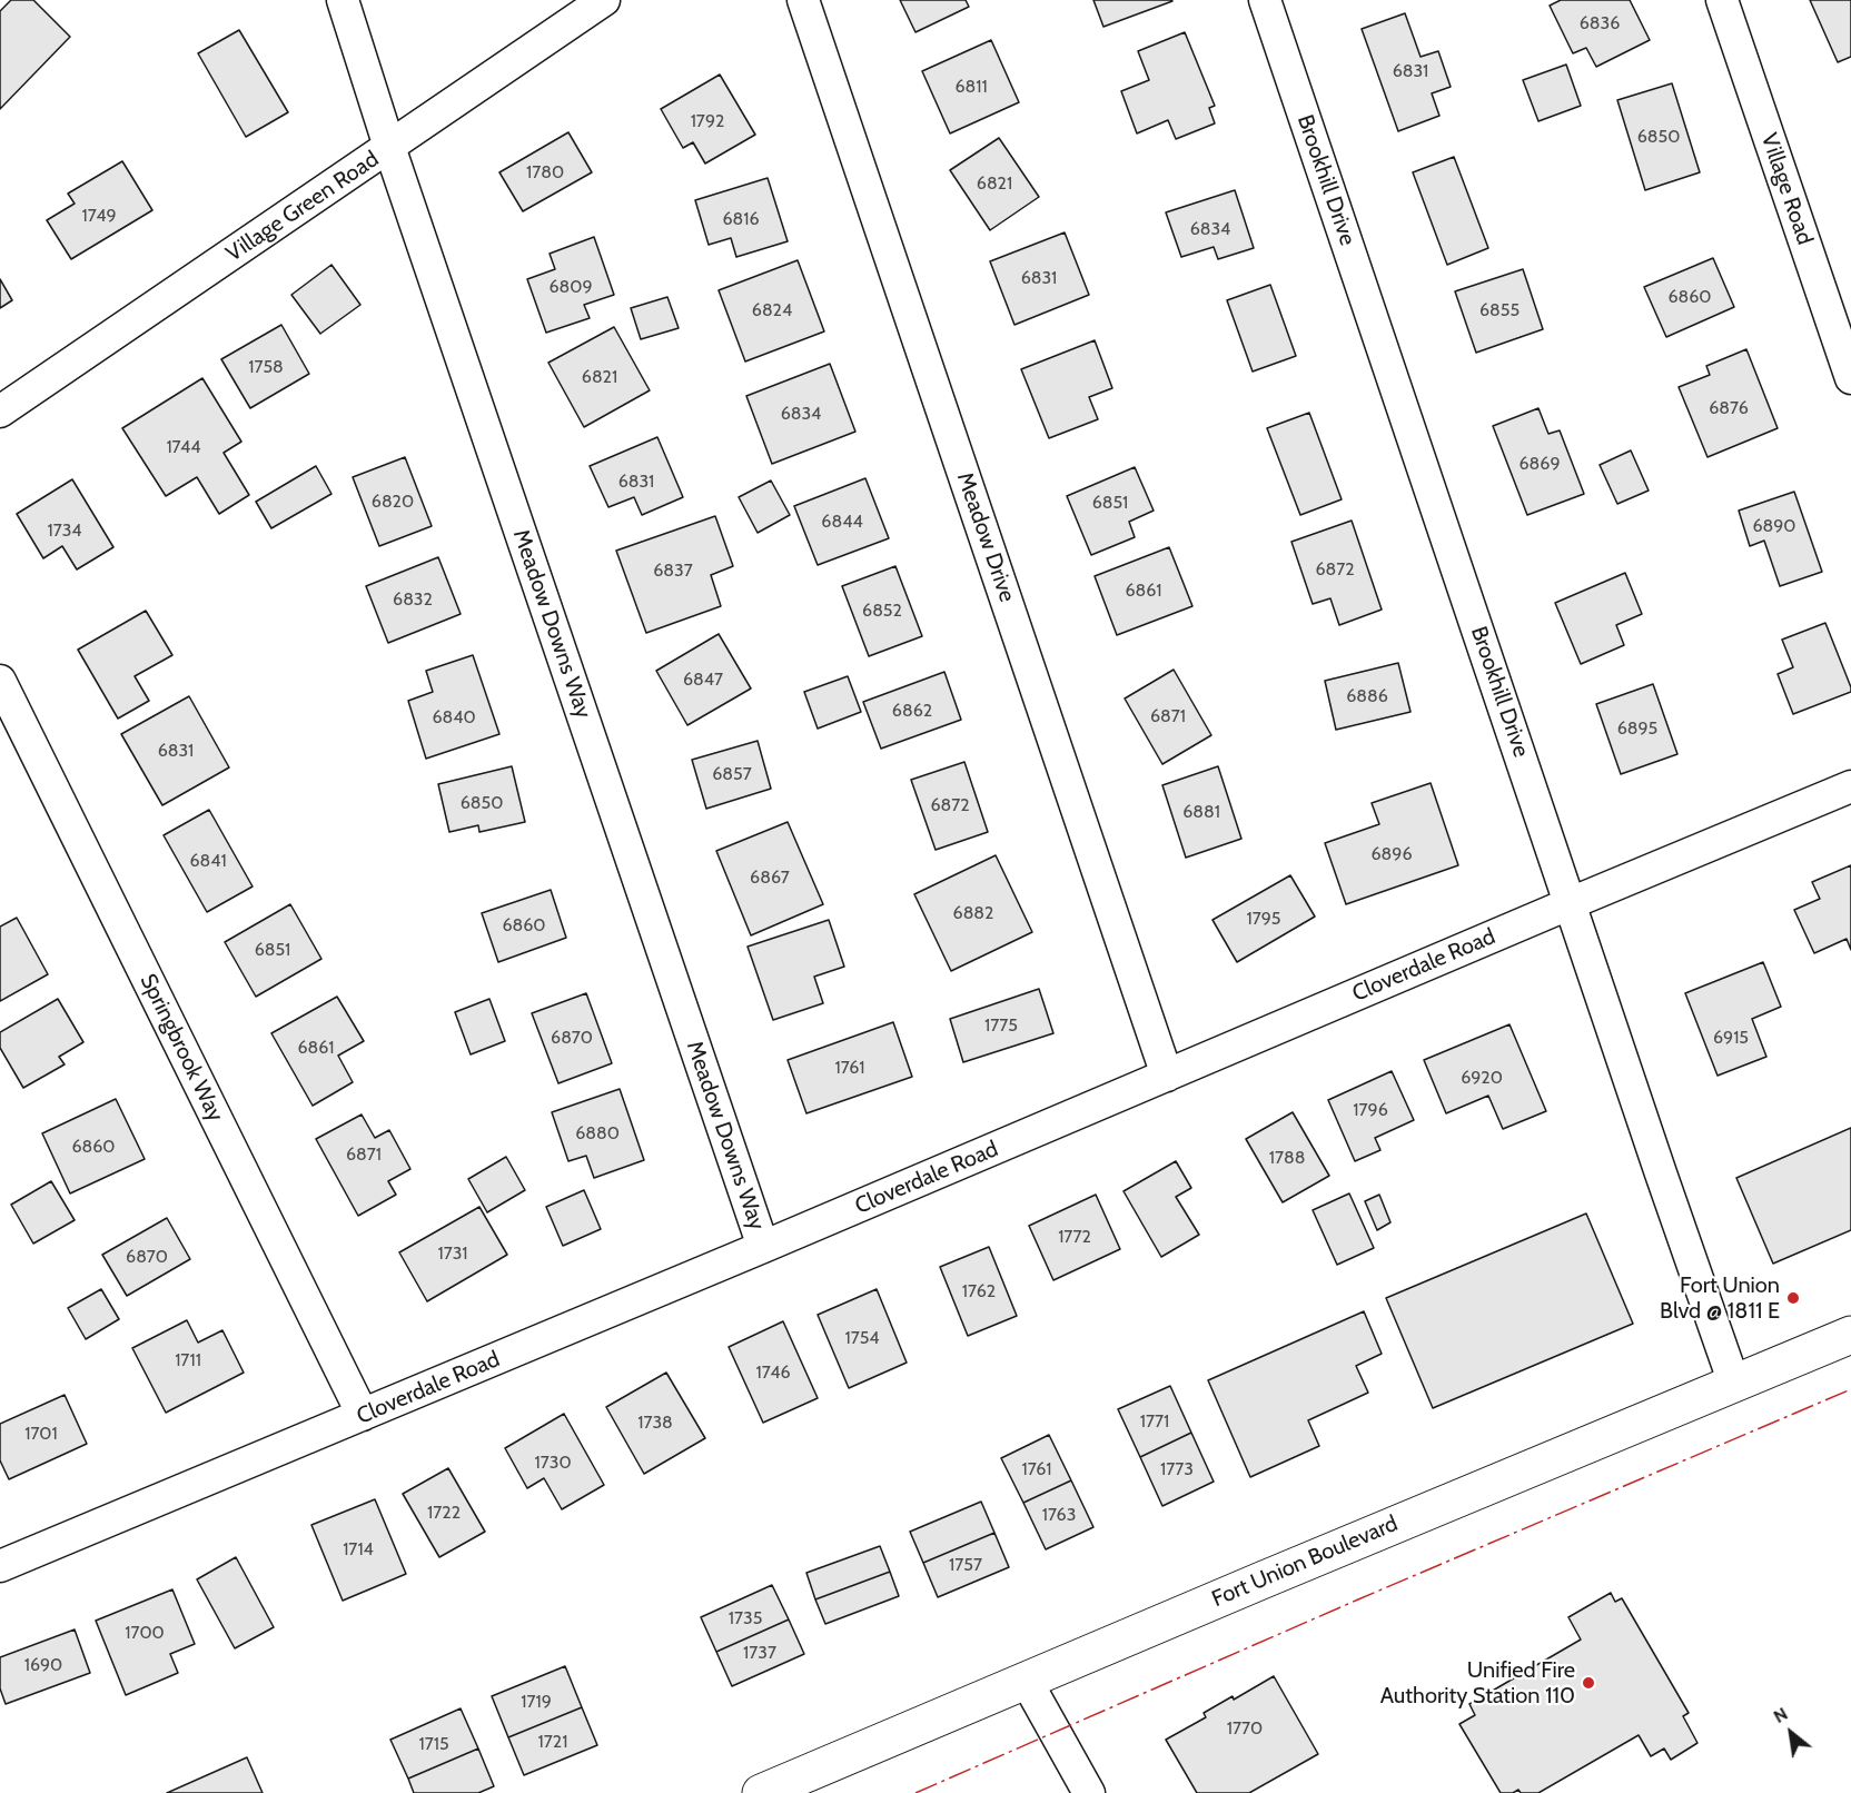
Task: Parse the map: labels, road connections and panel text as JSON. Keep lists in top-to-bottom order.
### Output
{
  "streets": {
    "main road": ["Fort Union Boulevard"],
    "street": [
      "Brookhill Drive",
      "Village Road",
      "Village Green Road",
      "Meadow Drive",
      "Meadow Downs Way",
      "Cloverdale Road",
      "Springbrook Way"
    ]
  },
  "crossings": [
    ["Brookhill Drive", "Cloverdale Road"],
    ["Brookhill Drive", "Fort Union Boulevard"],
    ["Village Green Road", "Meadow Downs Way"],
    ["Meadow Drive", "Cloverdale Road"],
    ["Meadow Downs Way", "Cloverdale Road"],
    ["Cloverdale Road", "Springbrook Way"]
  ],
  "places": ["Fort Union Blvd @ 1811 E", "Unified Fire Authority Station 110"],
  "house_numbers": [
    "6836",
    "6831",
    "6811",
    "1792",
    "6850",
    "1780",
    "6821",
    "1749",
    "6816",
    "6834",
    "6831",
    "6809",
    "6860",
    "6824",
    "6855",
    "1758",
    "6821",
    "6876",
    "6834",
    "1744",
    "6869",
    "6831",
    "6820",
    "6851",
    "6844",
    "6890",
    "1734",
    "6872",
    "6837",
    "6861",
    "6832",
    "6852",
    "6847",
    "6886",
    "6862",
    "6871",
    "6840",
    "6895",
    "6831",
    "6857",
    "6850",
    "6872",
    "6881",
    "6896",
    "6841",
    "6867",
    "6882",
    "1795",
    "6860",
    "6851",
    "1775",
    "6870",
    "6915",
    "6861",
    "1761",
    "6920",
    "1796",
    "6880",
    "6860",
    "6871",
    "1788",
    "1772",
    "1731",
    "6870",
    "1762",
    "1754",
    "1711",
    "1746",
    "1771",
    "1738",
    "1701",
    "1730",
    "1761",
    "1773",
    "1722",
    "1763",
    "1714",
    "1757",
    "1735",
    "1700",
    "1737",
    "1690",
    "1719",
    "1770",
    "1721",
    "1715"
  ],
  "north": "top left"
}
